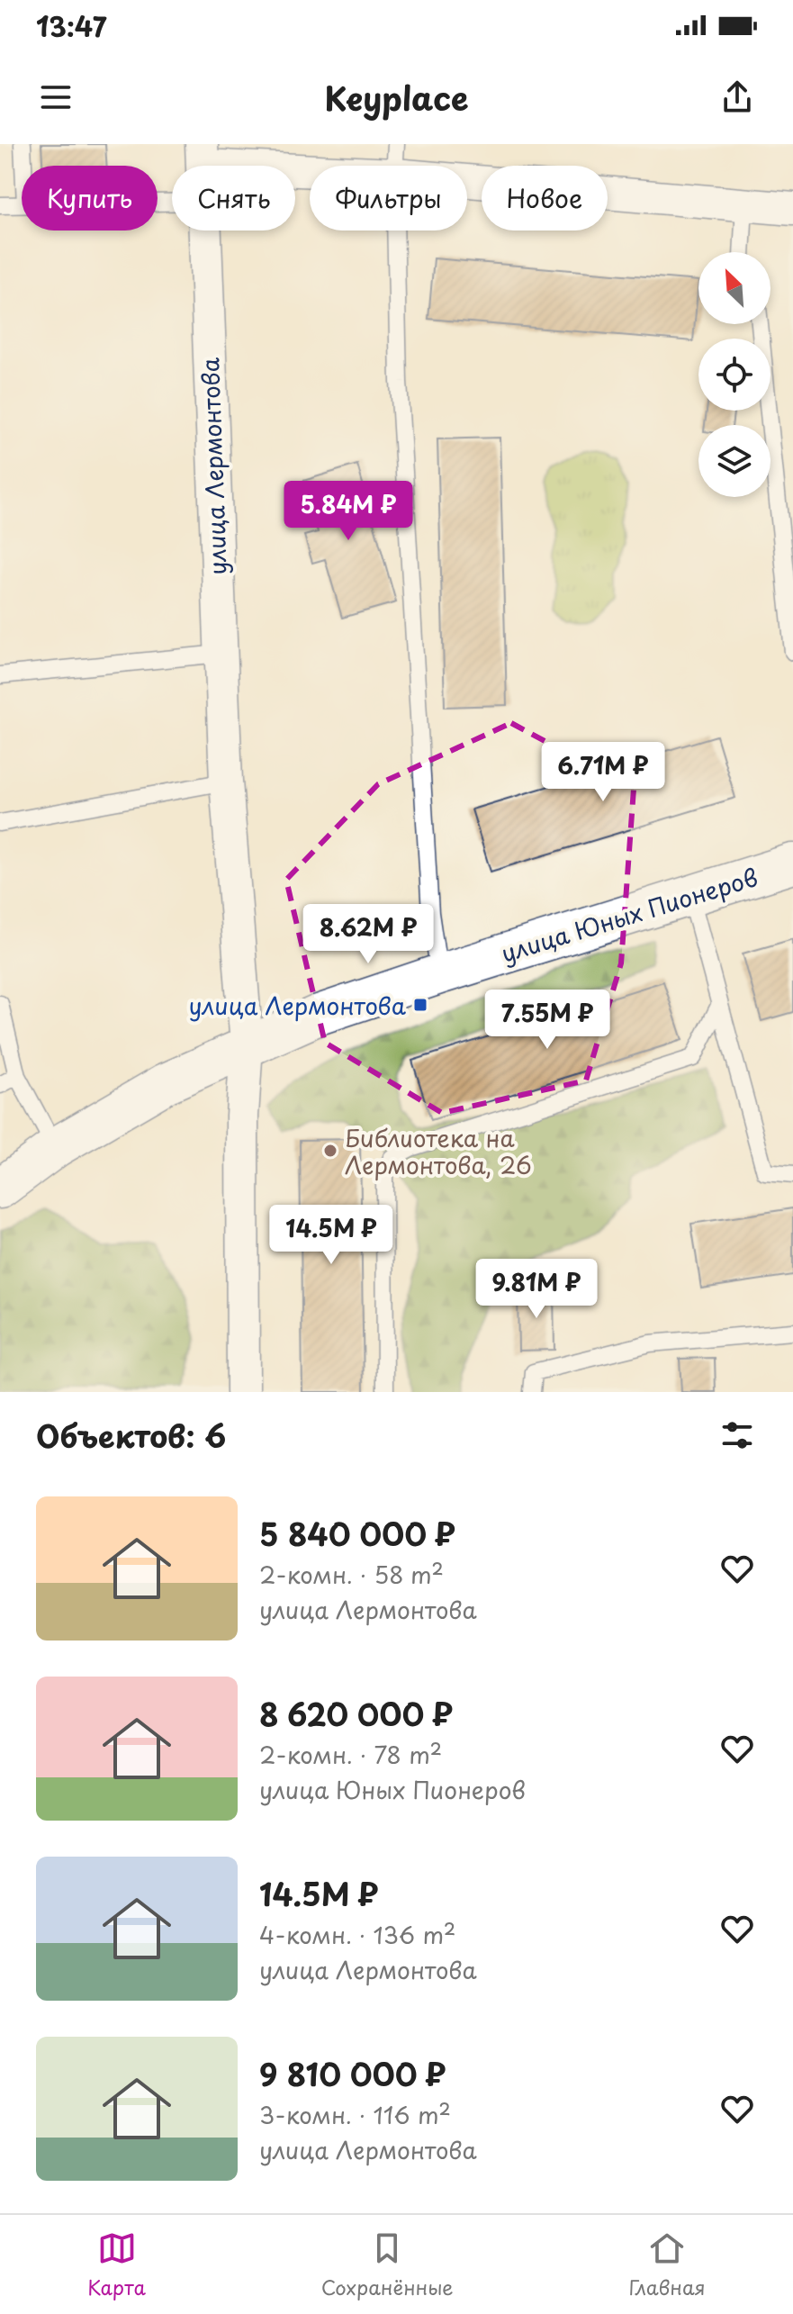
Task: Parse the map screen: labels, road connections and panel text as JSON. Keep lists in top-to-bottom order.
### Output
{
  "streets": {
    "main road": ["улица Юных Пионеров"],
    "street": ["улица Лермонтова"]
  },
  "crossings": [
    ["улица Лермонтова", "улица Юных Пионеров"]
  ],
  "places": {
    "transit": ["улица Лермонтова"],
    "other": ["Библиотека на Лермонтова, 26"]
  },
  "north": "top left",
  "page": {
    "status": "13:47",
    "header": "Keyplace",
    "chip": [
      "Купить",
      "Снять",
      "Фильтры",
      "Новое"
    ],
    "price": [
      "5.84M ₽",
      "6.71M ₽",
      "8.62M ₽",
      "7.55M ₽",
      "14.5M ₽",
      "9.81M ₽"
    ],
    "heading": "Объектов: 6",
    "list": [
      {
        "name": "5 840 000 ₽",
        "note": "2-комн. · 58 m² · улица Лермонтова"
      },
      {
        "name": "8 620 000 ₽",
        "note": "2-комн. · 78 m² · улица Юных Пионеров"
      },
      {
        "name": "14.5M ₽",
        "note": "4-комн. · 136 m² · улица Лермонтова"
      },
      {
        "name": "9 810 000 ₽",
        "note": "3-комн. · 116 m² · улица Лермонтова"
      }
    ],
    "tabs": ["Карта", "Сохранённые", "Главная"]
  }
}
